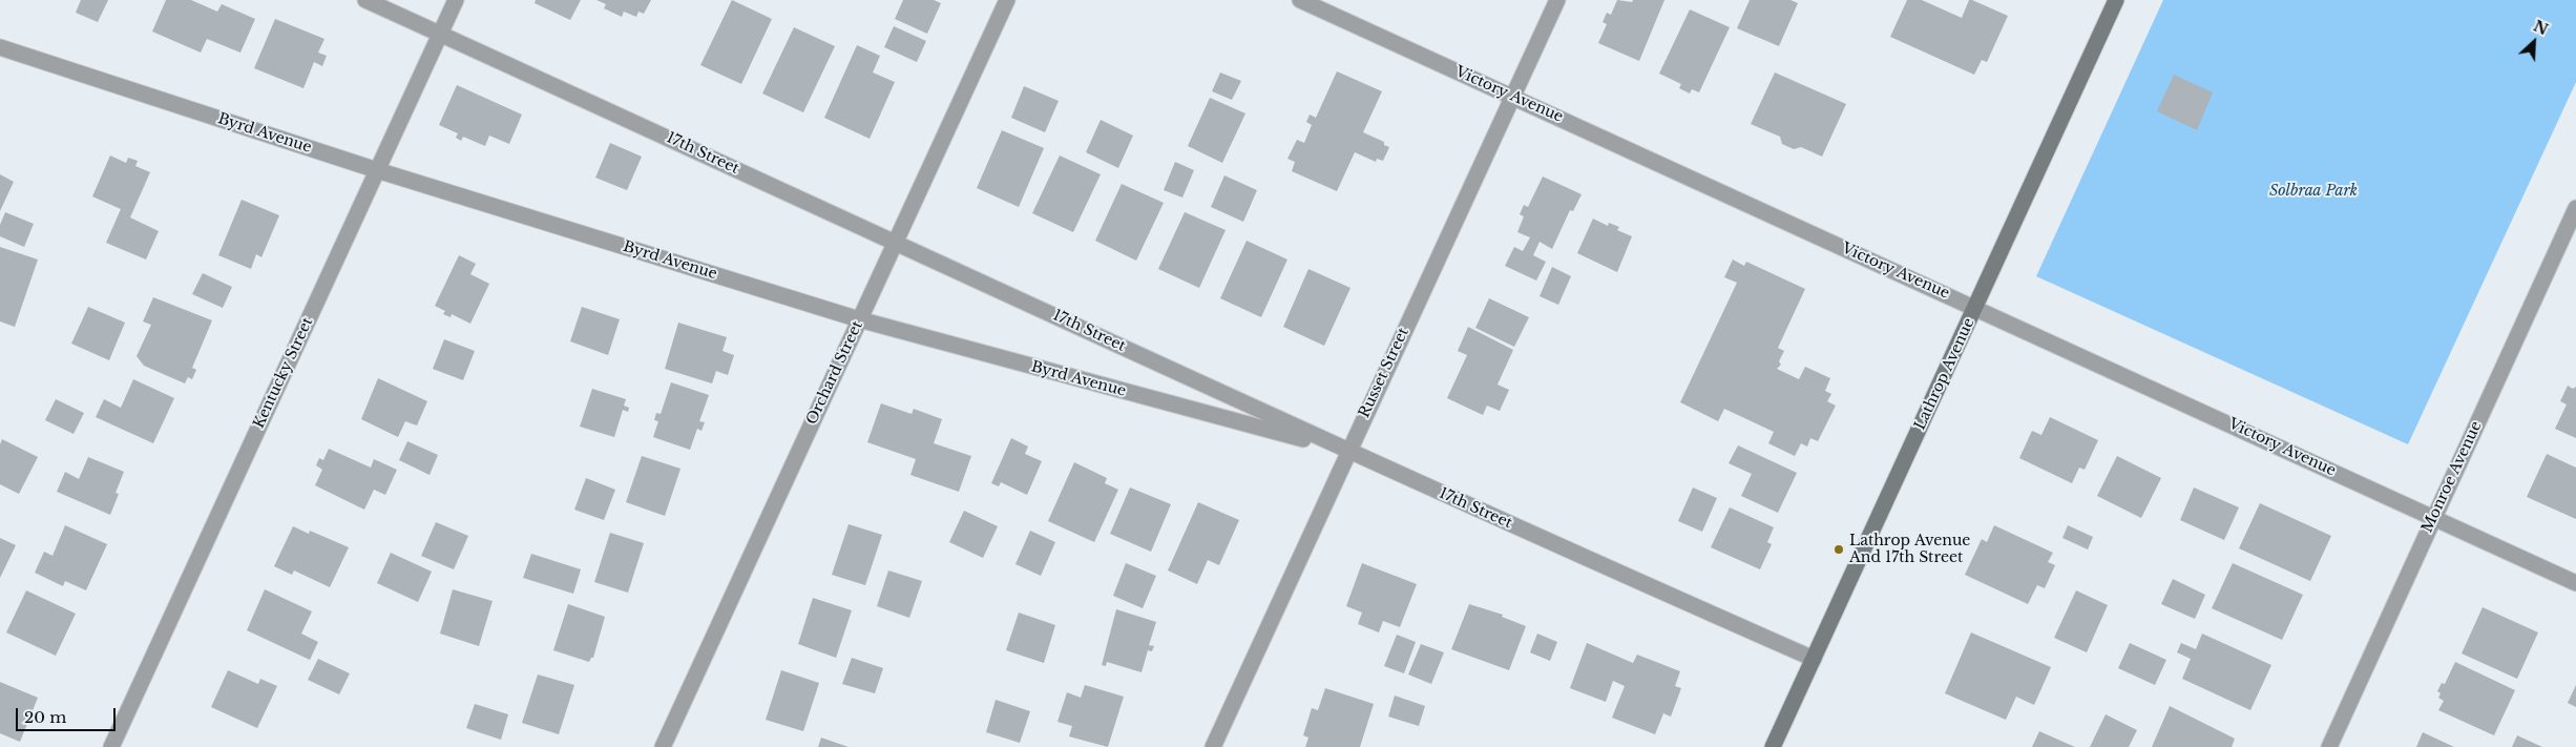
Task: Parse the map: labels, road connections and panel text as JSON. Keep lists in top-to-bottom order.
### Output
{
  "streets": {
    "street": [
      "Victory Avenue",
      "Byrd Avenue",
      "17th Street",
      "Kentucky Street",
      "Orchard Street",
      "Russet Street",
      "Lathrop Avenue",
      "Monroe Avenue"
    ]
  },
  "crossings": [
    ["Victory Avenue", "Russet Street"],
    ["Victory Avenue", "Lathrop Avenue"],
    ["Victory Avenue", "Monroe Avenue"],
    ["Byrd Avenue", "17th Street"],
    ["Byrd Avenue", "Kentucky Street"],
    ["Byrd Avenue", "Orchard Street"],
    ["Byrd Avenue", "Russet Street"],
    ["17th Street", "Kentucky Street"],
    ["17th Street", "Orchard Street"],
    ["17th Street", "Russet Street"],
    ["17th Street", "Lathrop Avenue"]
  ],
  "parks": ["Solbraa Park"],
  "places": ["Lathrop Avenue And 17th Street"],
  "scale_bar": "20 m",
  "north": "top right"
}
